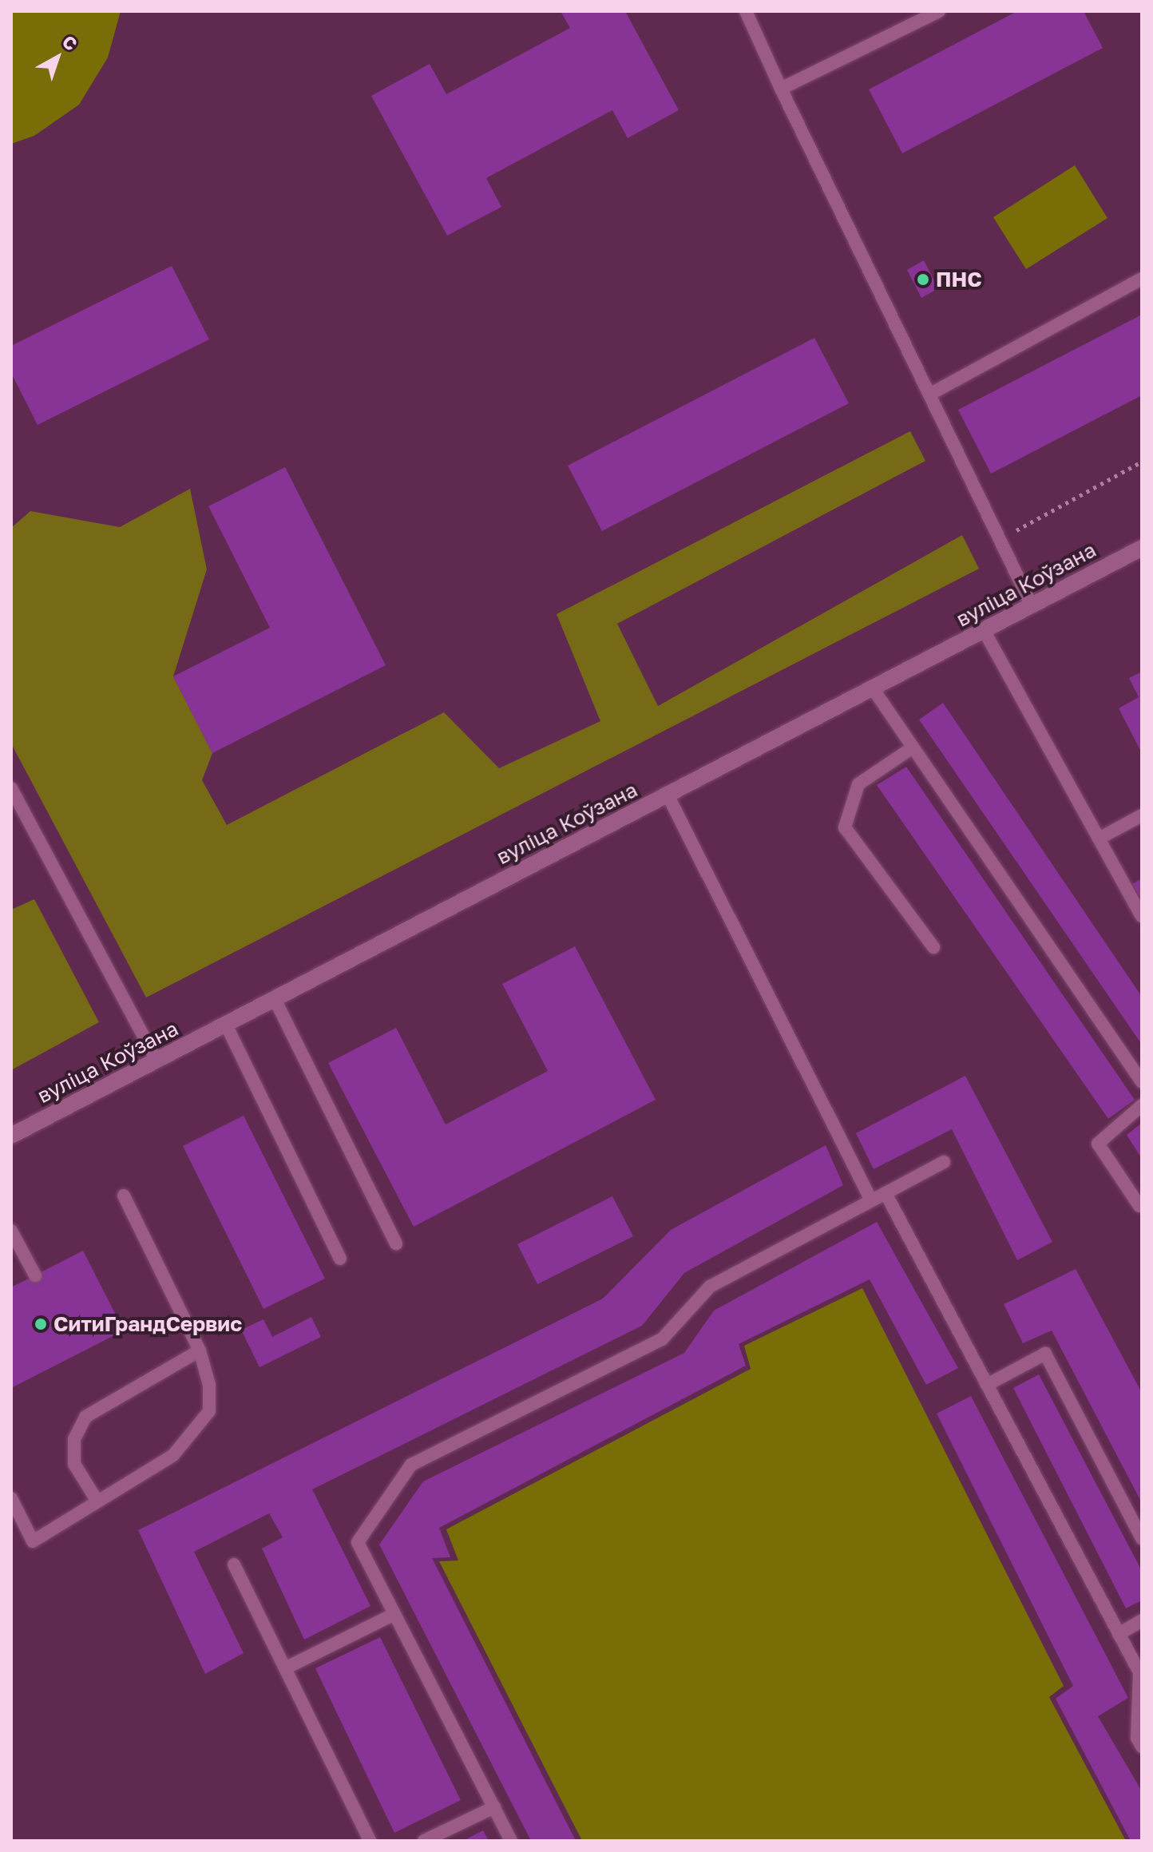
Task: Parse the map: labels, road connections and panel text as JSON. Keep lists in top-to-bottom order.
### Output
{
  "streets": {
    "street": ["вуліца Коўзана"]
  },
  "places": ["ПНС", "СитиГрандСервис"],
  "north": "top right"
}
